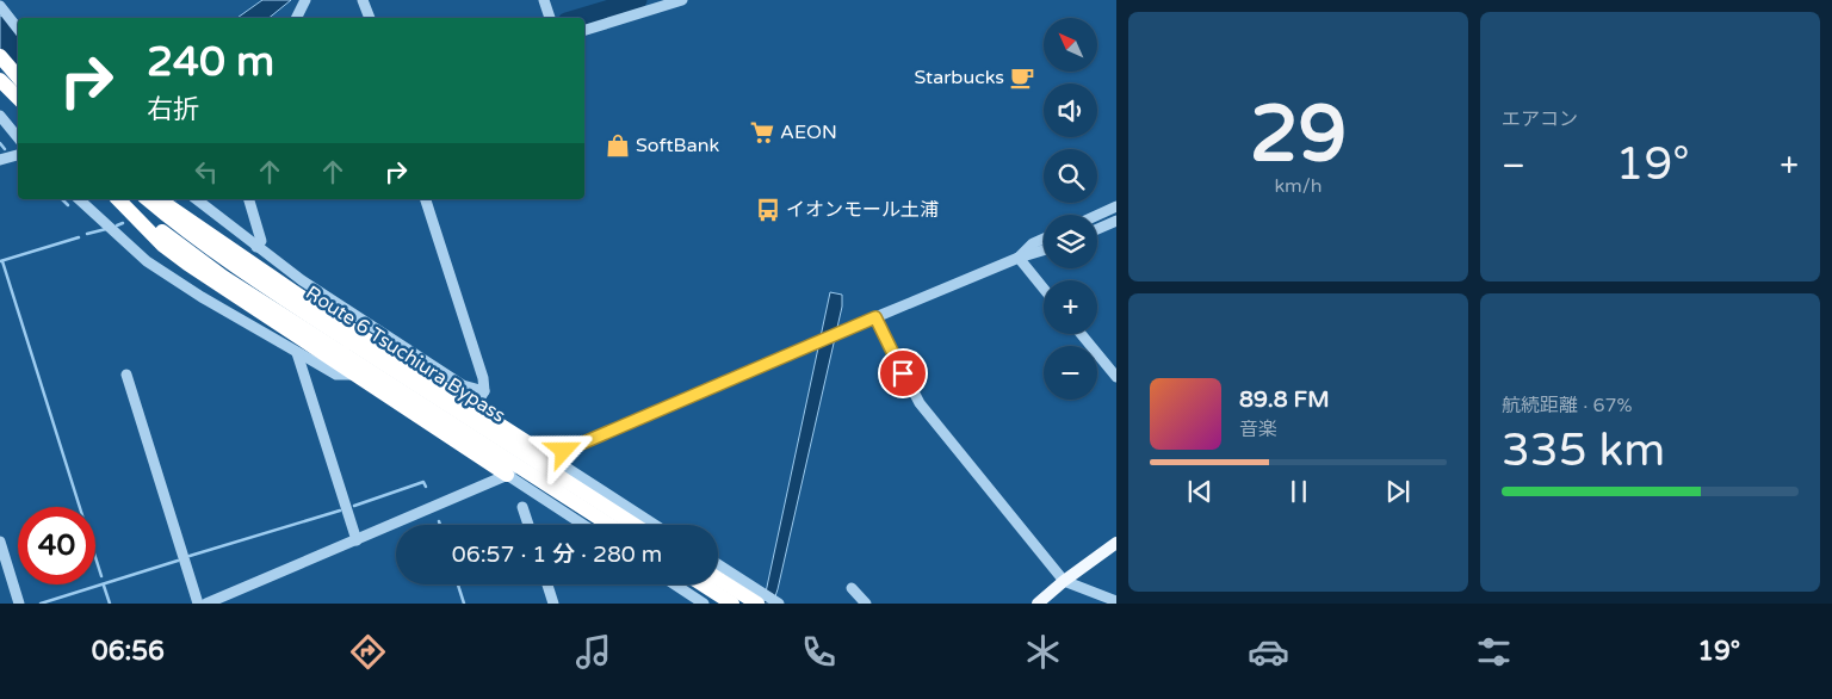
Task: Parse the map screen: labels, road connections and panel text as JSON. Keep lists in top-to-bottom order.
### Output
{
  "streets": {
    "highway": ["Route 6 Tsuchiura Bypass"]
  },
  "places": {
    "cafe": ["Starbucks"],
    "supermarket": ["AEON"],
    "shop": ["SoftBank"],
    "bus stop": ["イオンモール土浦"]
  },
  "north": "top left",
  "page": {
    "tile": [
      ["29", "km/h"],
      "エアコン",
      ["航続距離 · 67%", "335 km"]
    ],
    "map_buttons": ["+", "−"],
    "turn": ["240 m", "右折"],
    "heat": ["−", "19°", "+"],
    "song": ["89.8 FM", "音楽"],
    "limit": "40",
    "trip": "06:57 · 1 分 · 280 m",
    "tabs": ["06:56", "19°"]
  }
}
